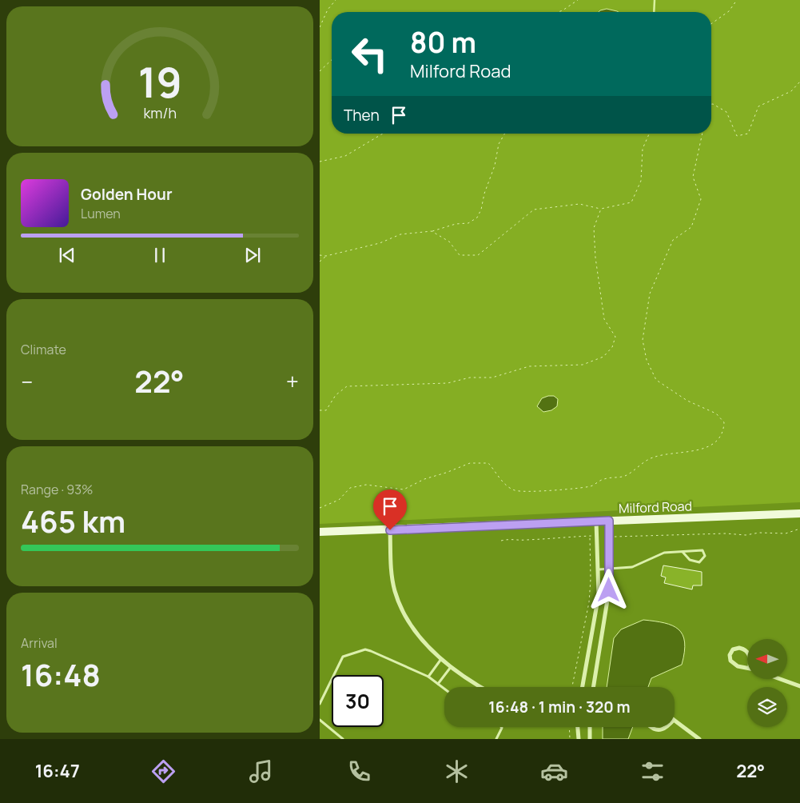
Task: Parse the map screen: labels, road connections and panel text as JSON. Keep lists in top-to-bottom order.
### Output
{
  "streets": {
    "street": ["Milford Road"]
  },
  "north": "left",
  "page": {
    "turn": ["80 m", "Milford Road"],
    "then": "Then",
    "song": ["Golden Hour", "Lumen"],
    "tile": [
      "Climate",
      ["Range · 93%", "465 km"],
      ["Arrival", "16:48"]
    ],
    "heat": ["−", "22°", "+"],
    "limit": "30",
    "trip": "16:48 · 1 min · 320 m",
    "tabs": ["16:47", "22°"],
    "gauge": ["19", "km/h"]
  }
}
